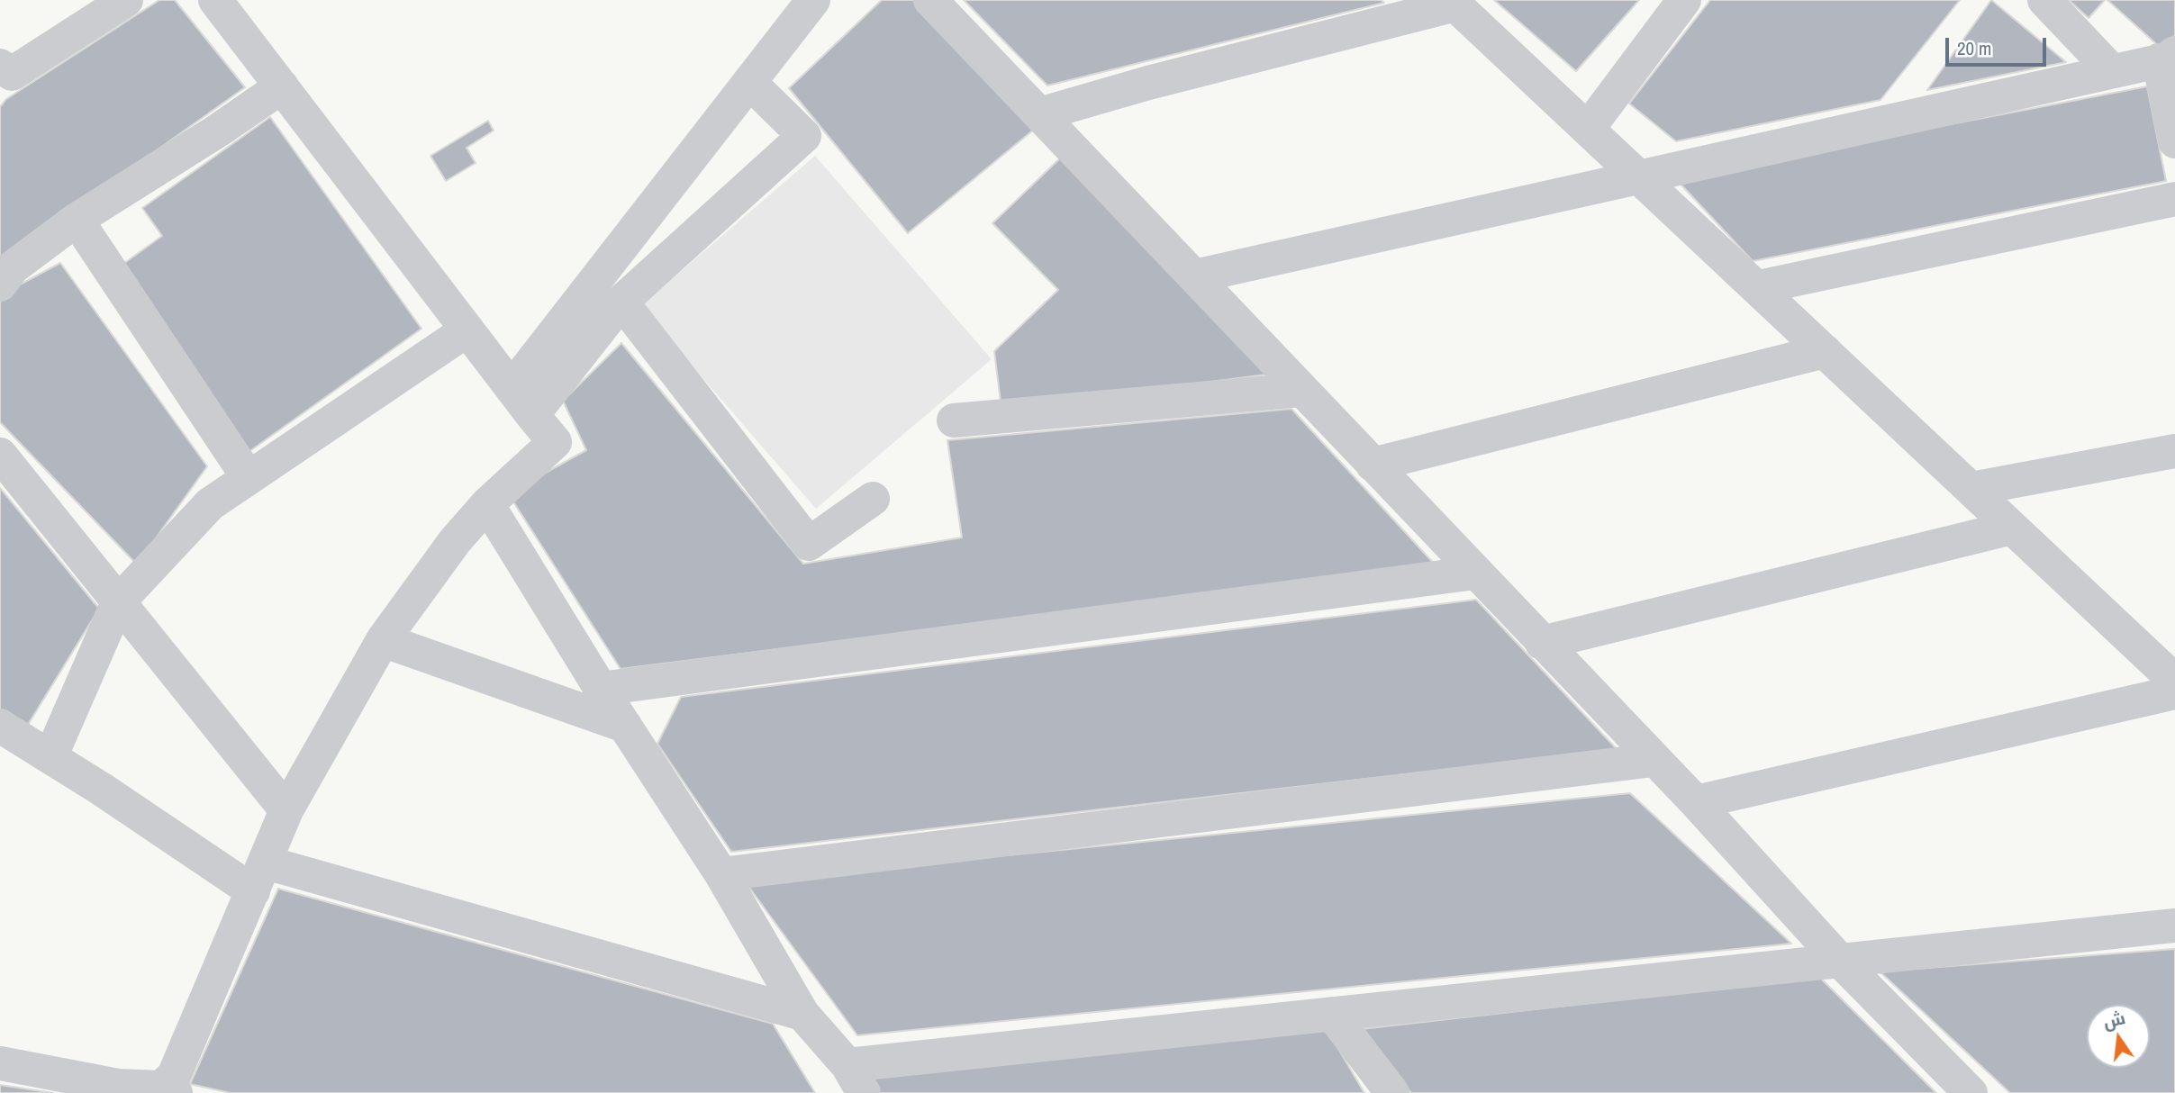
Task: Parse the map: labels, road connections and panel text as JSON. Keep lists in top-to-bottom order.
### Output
{
  "scale_bar": "20 m",
  "north": "top"
}
